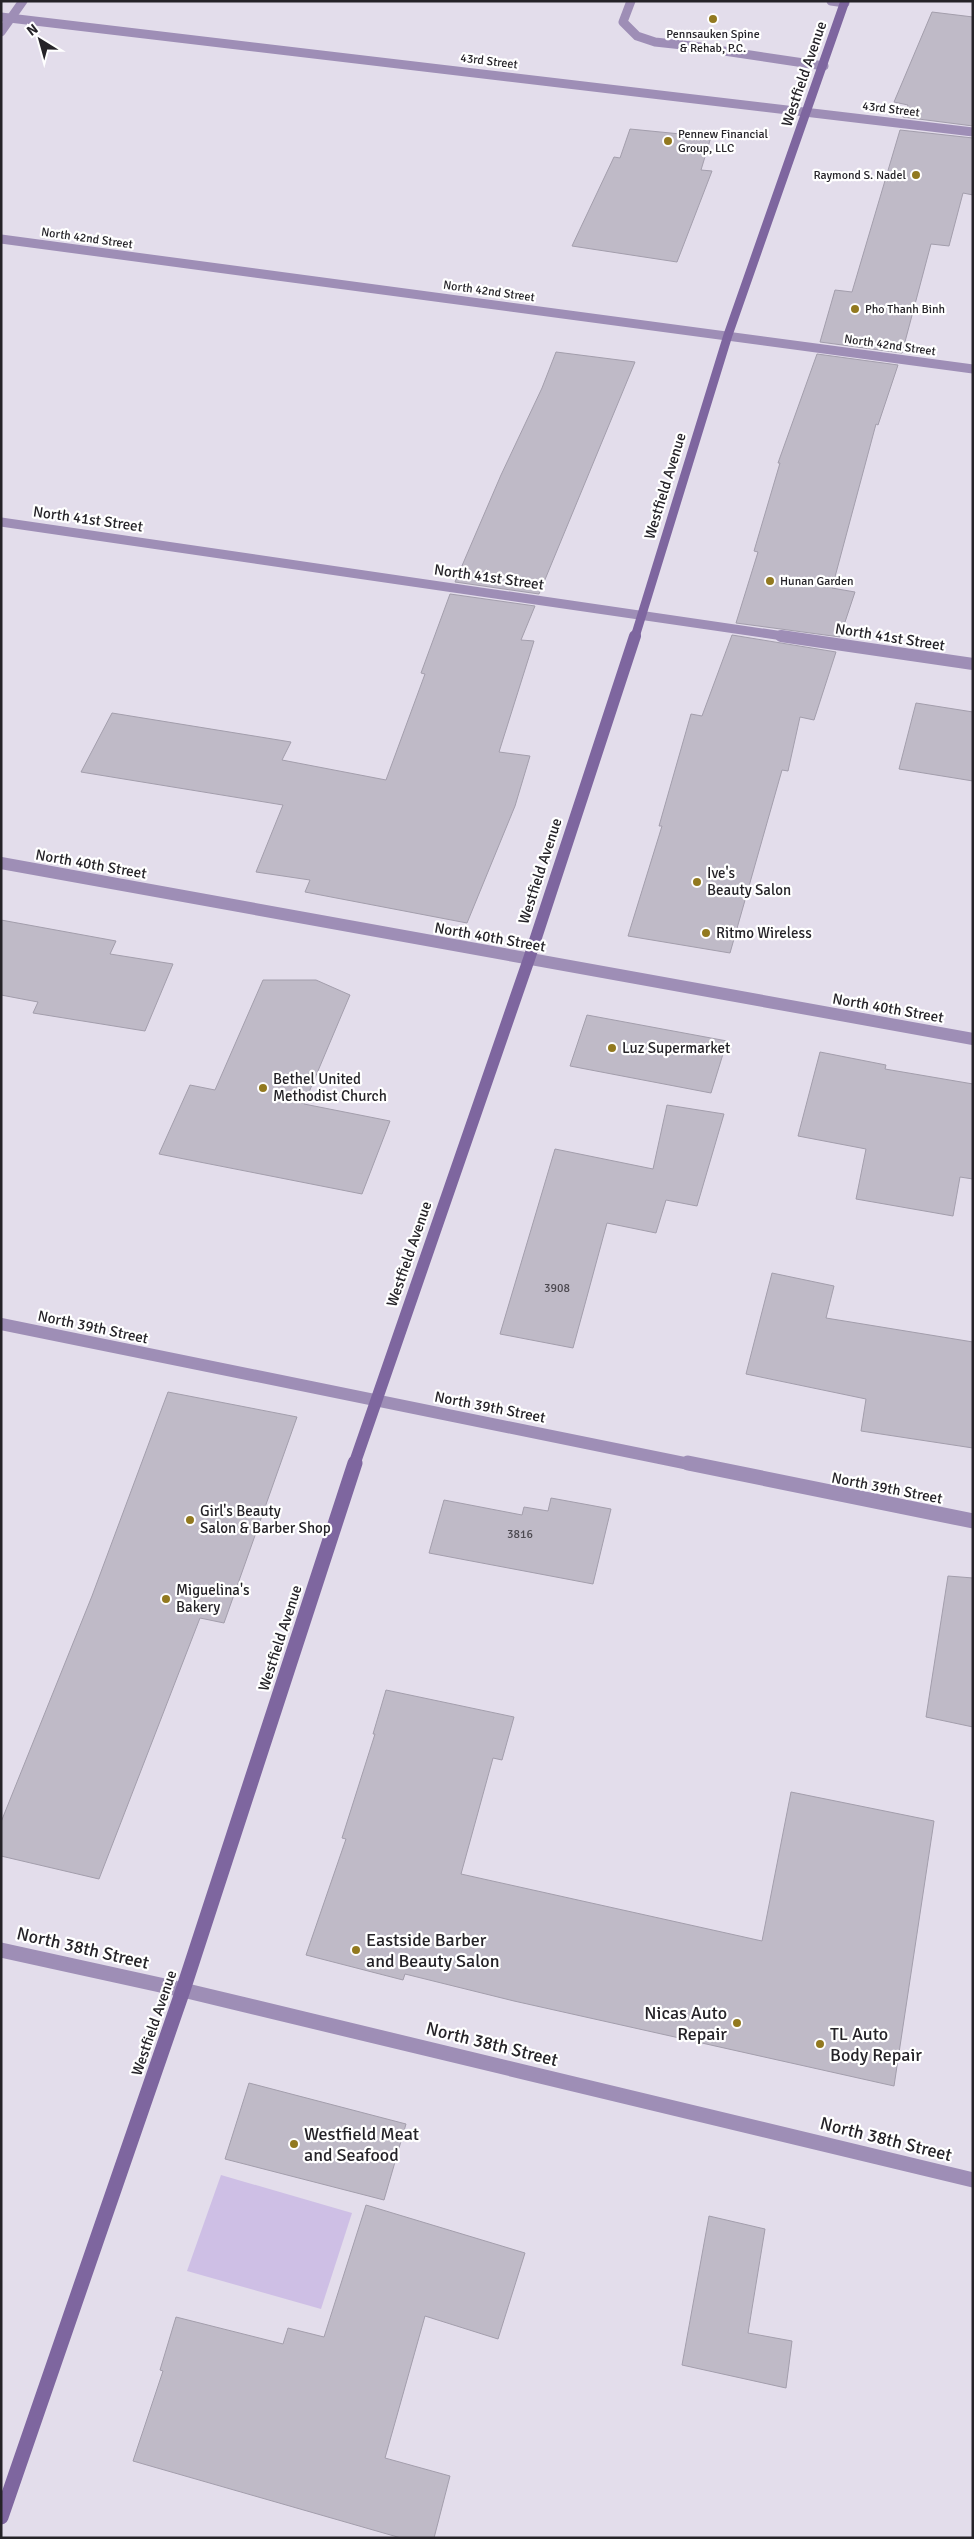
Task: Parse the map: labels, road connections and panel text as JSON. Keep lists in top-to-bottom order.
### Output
{
  "streets": {
    "street": [
      "43rd Street",
      "Westfield Avenue",
      "North 42nd Street",
      "North 41st Street",
      "North 40th Street",
      "North 39th Street",
      "North 38th Street"
    ]
  },
  "crossings": [
    ["43rd Street", "Westfield Avenue"],
    ["Westfield Avenue", "North 42nd Street"],
    ["Westfield Avenue", "North 41st Street"],
    ["Westfield Avenue", "North 40th Street"],
    ["Westfield Avenue", "North 39th Street"],
    ["Westfield Avenue", "North 38th Street"]
  ],
  "places": [
    "Pennsauken Spine & Rehab, P.C.",
    "Pennew Financial Group, LLC",
    "Raymond S. Nadel",
    "Pho Thanh Binh",
    "Hunan Garden",
    "Ive's Beauty Salon",
    "Ritmo Wireless",
    "Luz Supermarket",
    "Bethel United Methodist Church",
    "Girl's Beauty Salon & Barber Shop",
    "Miguelina's Bakery",
    "Eastside Barber and Beauty Salon",
    "Nicas Auto Repair",
    "TL Auto Body Repair",
    "Westfield Meat and Seafood"
  ],
  "house_numbers": ["3908", "3816"],
  "north": "top left"
}
